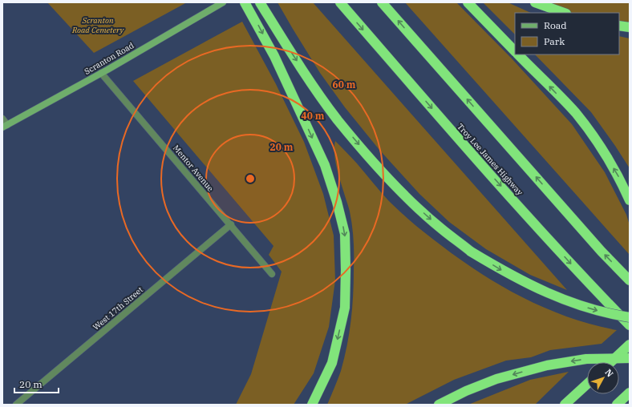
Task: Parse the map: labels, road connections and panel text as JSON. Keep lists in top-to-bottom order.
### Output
{
  "streets": {
    "highway": ["Troy Lee James Highway"],
    "street": ["Scranton Road", "Mentor Avenue", "West 17th Street"]
  },
  "crossings": [
    ["Scranton Road", "Mentor Avenue"],
    ["Mentor Avenue", "West 17th Street"]
  ],
  "parks": ["Scranton Road Cemetery"],
  "legend": ["Road", "Park"],
  "scale_bar": "20 m",
  "north": "top right",
  "rings": ["60 m", "40 m", "20 m"]
}
